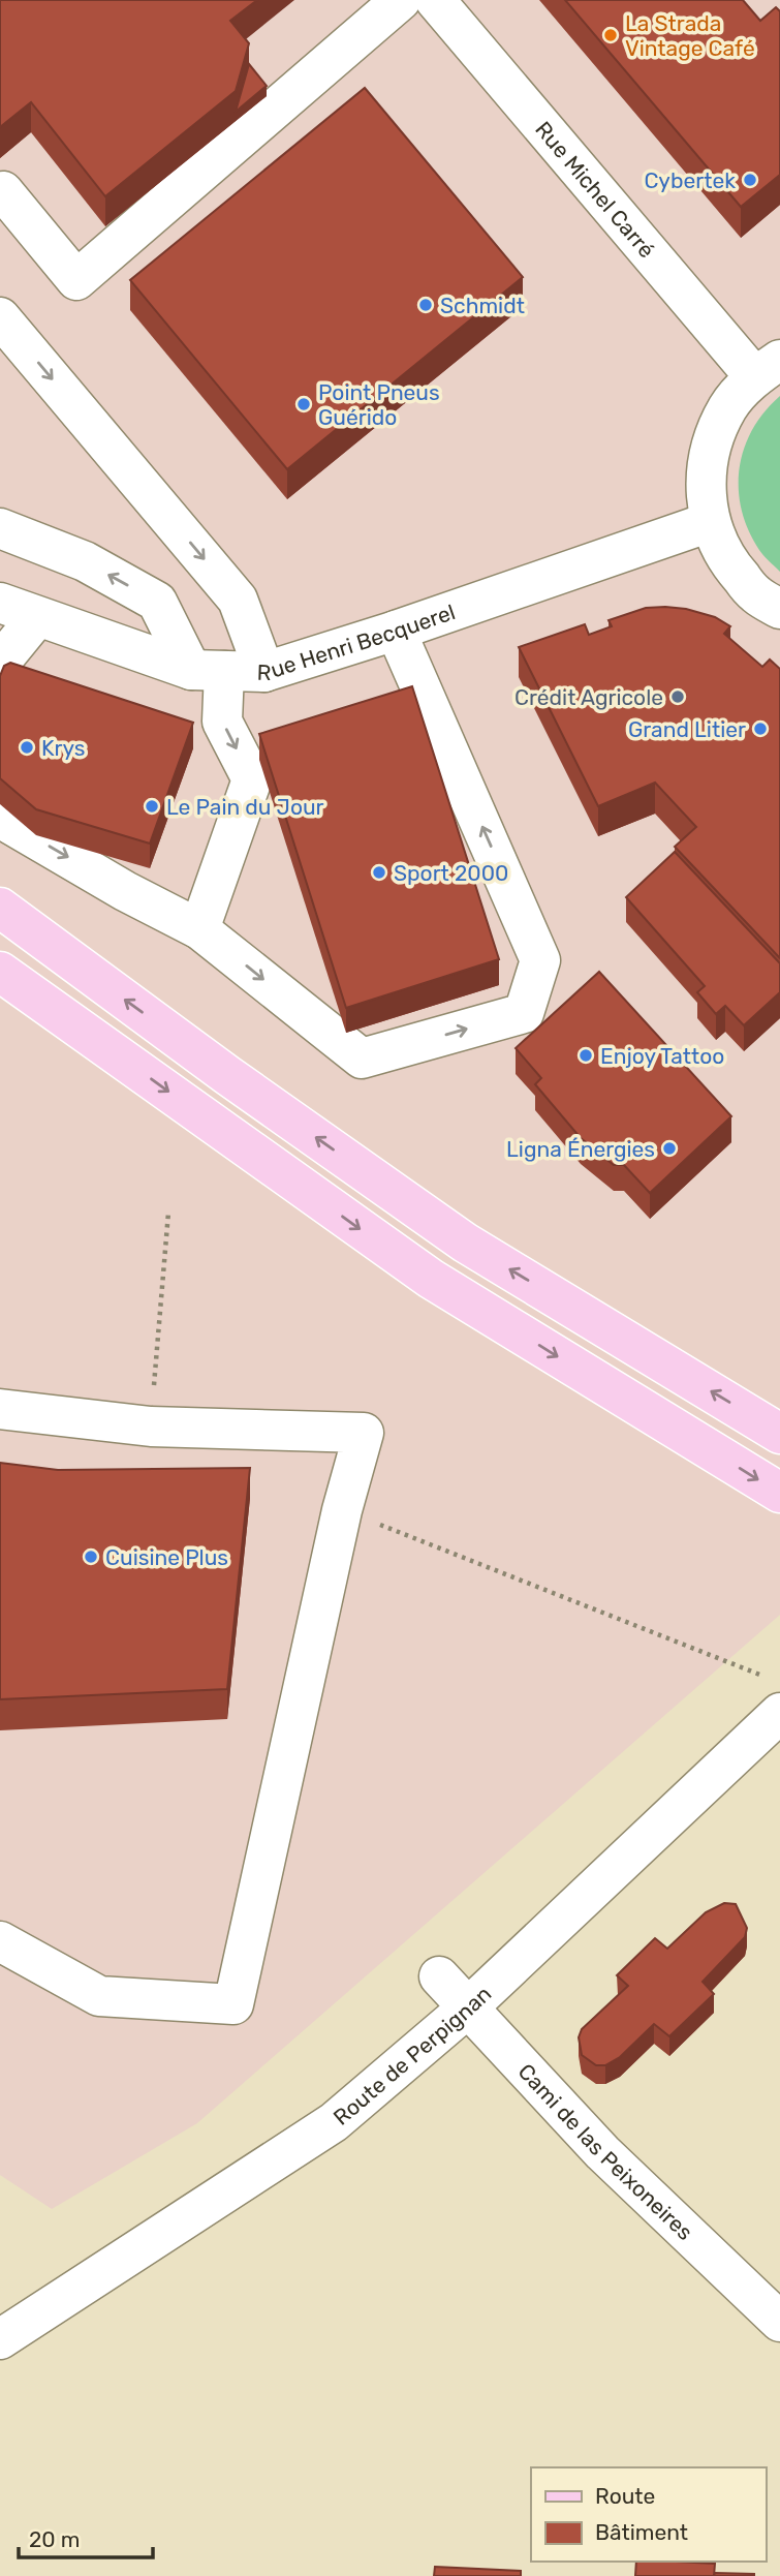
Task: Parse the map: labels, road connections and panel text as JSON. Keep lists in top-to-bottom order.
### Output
{
  "streets": {
    "street": [
      "Rue Michel Carré",
      "Rue Henri Becquerel",
      "Route de Perpignan",
      "Cami de las Peixoneires"
    ]
  },
  "crossings": [
    ["Route de Perpignan", "Cami de las Peixoneires"]
  ],
  "places": [
    "La Strada Vintage Café",
    "Cybertek",
    "Schmidt",
    "Point Pneus Guérido",
    "Crédit Agricole",
    "Grand Litier",
    "Krys",
    "Le Pain du Jour",
    "Sport 2000",
    "Enjoy Tattoo",
    "Ligna Énergies",
    "Cuisine Plus"
  ],
  "legend": ["Route", "Bâtiment"],
  "scale_bar": "20 m"
}
